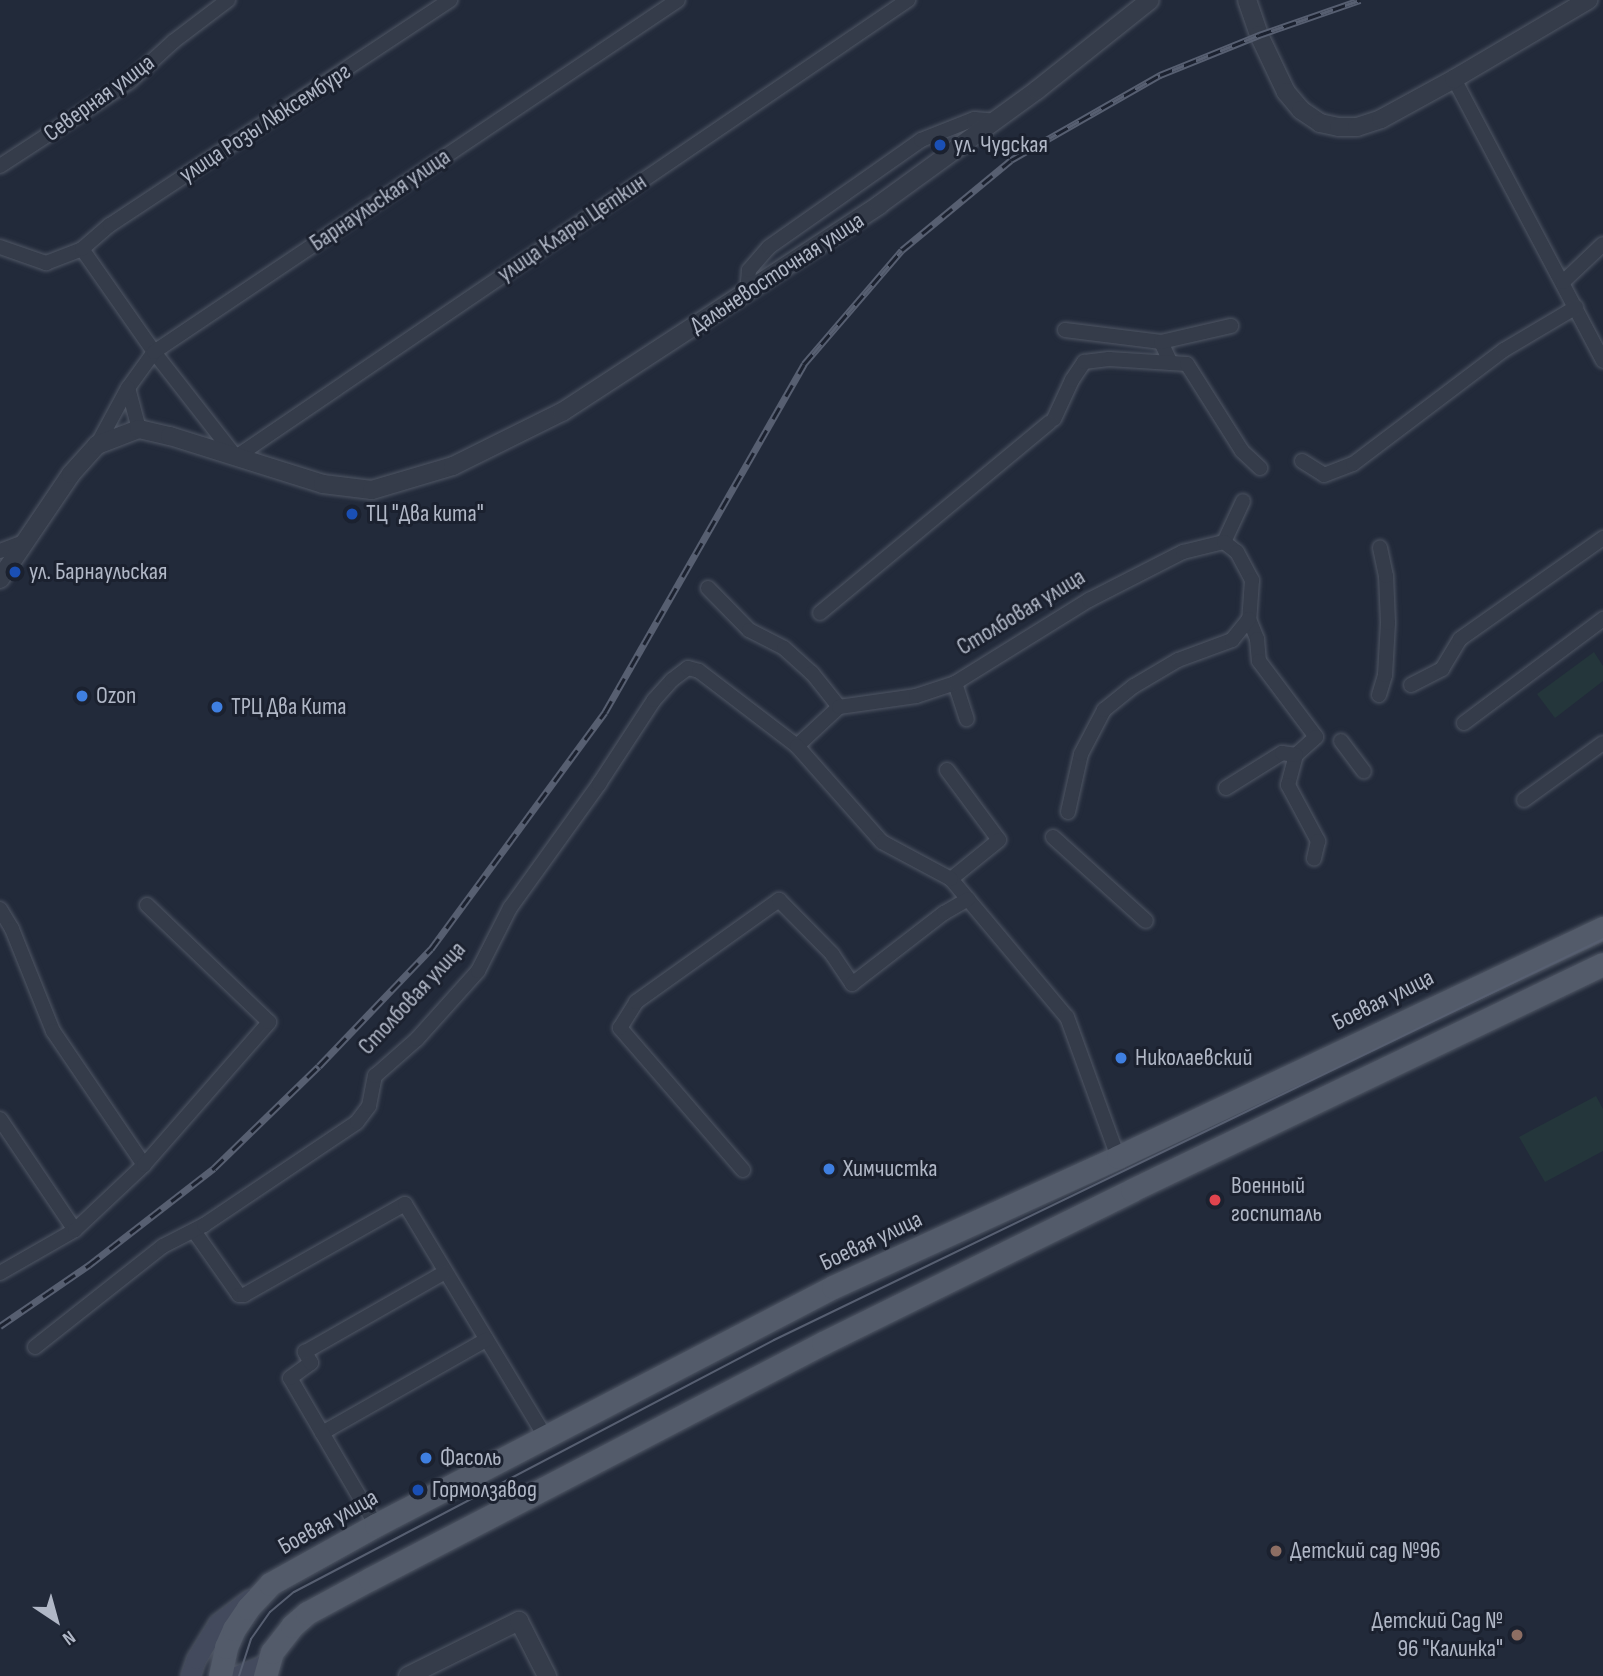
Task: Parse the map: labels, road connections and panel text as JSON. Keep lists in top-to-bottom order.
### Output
{
  "streets": {
    "main road": ["Столбовая улица", "Боевая улица"],
    "street": [
      "Северная улица",
      "улица Розы Люксембург",
      "Барнаульская улица",
      "улица Клары Цеткин",
      "Дальневосточная улица"
    ]
  },
  "crossings": [
    ["улица Клары Цеткин", "Дальневосточная улица"],
    ["Столбовая улица", "Боевая улица"]
  ],
  "places": [
    "ул. Чудская",
    "ТЦ \"Два кита\"",
    "ул. Барнаульская",
    "Ozon",
    "ТРЦ Два Кита",
    "Николаевский",
    "Химчистка",
    "Военный госпиталь",
    "Фасоль",
    "Гормолзавод",
    "Детский сад №96",
    "Детский Сад № 96 \"Калинка\""
  ],
  "north": "bottom right"
}
